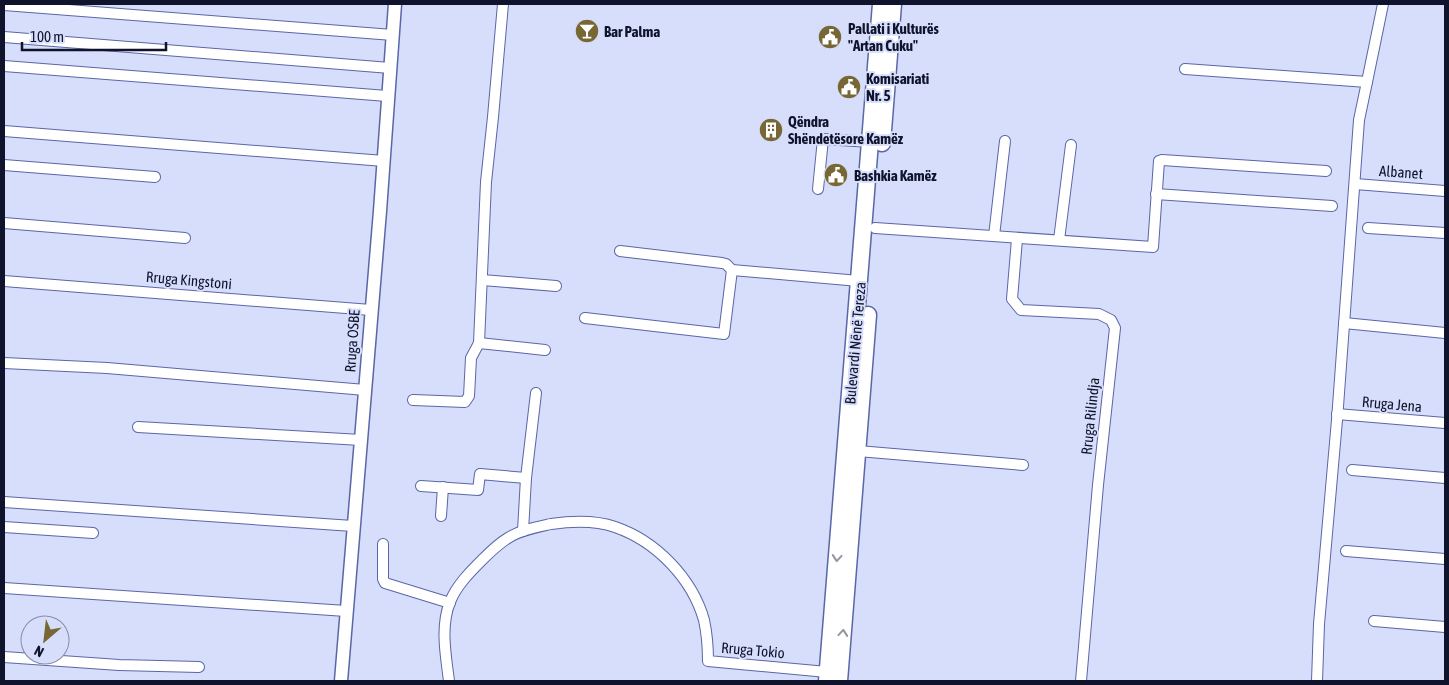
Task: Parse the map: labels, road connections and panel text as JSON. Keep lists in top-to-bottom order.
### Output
{
  "streets": {
    "main road": ["Bulevardi Nënë Tereza"],
    "street": [
      "Albanet",
      "Rruga Kingstoni",
      "Rruga OSBE",
      "Rruga Jena",
      "Rruga Rilindja",
      "Rruga Tokio"
    ]
  },
  "crossings": [
    ["Rruga Kingstoni", "Rruga OSBE"],
    ["Bulevardi Nënë Tereza", "Rruga Tokio"]
  ],
  "places": {
    "bar": ["Bar Palma"],
    "public building": ["Pallati i Kulturës \"Artan Cuku\"", "Komisariati Nr. 5", "Bashkia Kamëz"],
    "building": ["Qëndra Shëndetësore Kamëz"]
  },
  "scale_bar": "100 m",
  "north": "bottom left"
}
